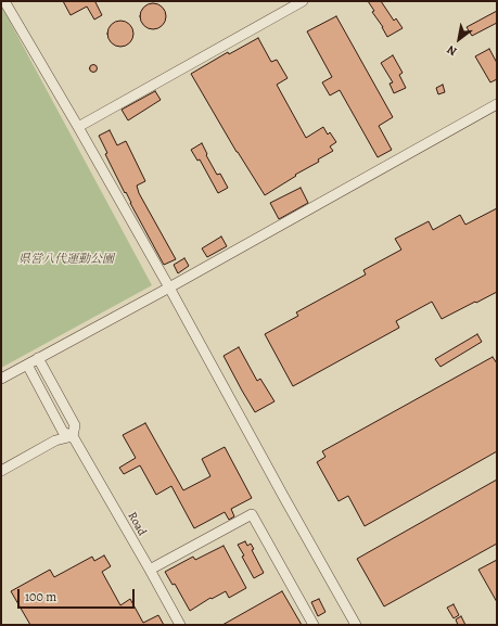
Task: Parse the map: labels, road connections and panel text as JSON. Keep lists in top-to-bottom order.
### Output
{
  "streets": {
    "street": ["Road"]
  },
  "parks": ["県営八代運動公園"],
  "scale_bar": "100 m",
  "north": "bottom left"
}
